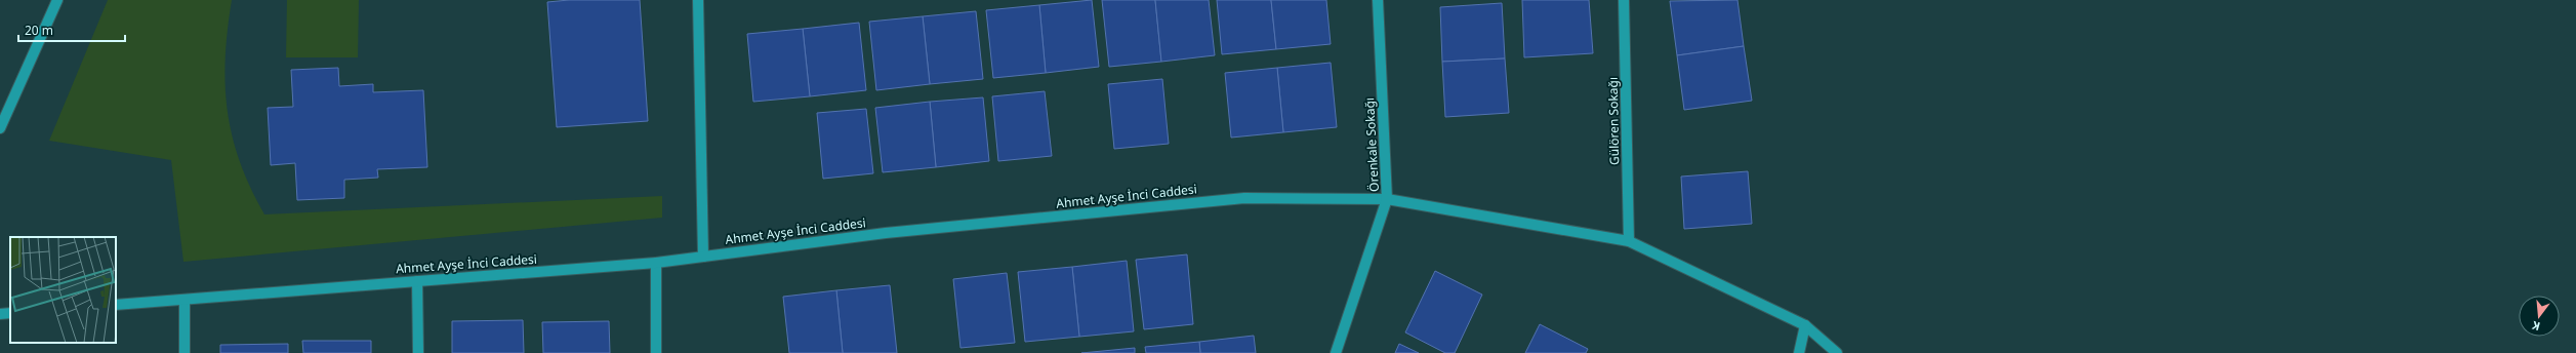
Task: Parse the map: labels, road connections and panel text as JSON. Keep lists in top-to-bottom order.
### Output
{
  "streets": {
    "street": ["Gülören Sokağı", "Örenkale Sokağı", "Ahmet Ayşe İnci Caddesi"]
  },
  "crossings": [
    ["Gülören Sokağı", "Ahmet Ayşe İnci Caddesi"],
    ["Örenkale Sokağı", "Ahmet Ayşe İnci Caddesi"]
  ],
  "scale_bar": "20 m",
  "north": "bottom"
}
